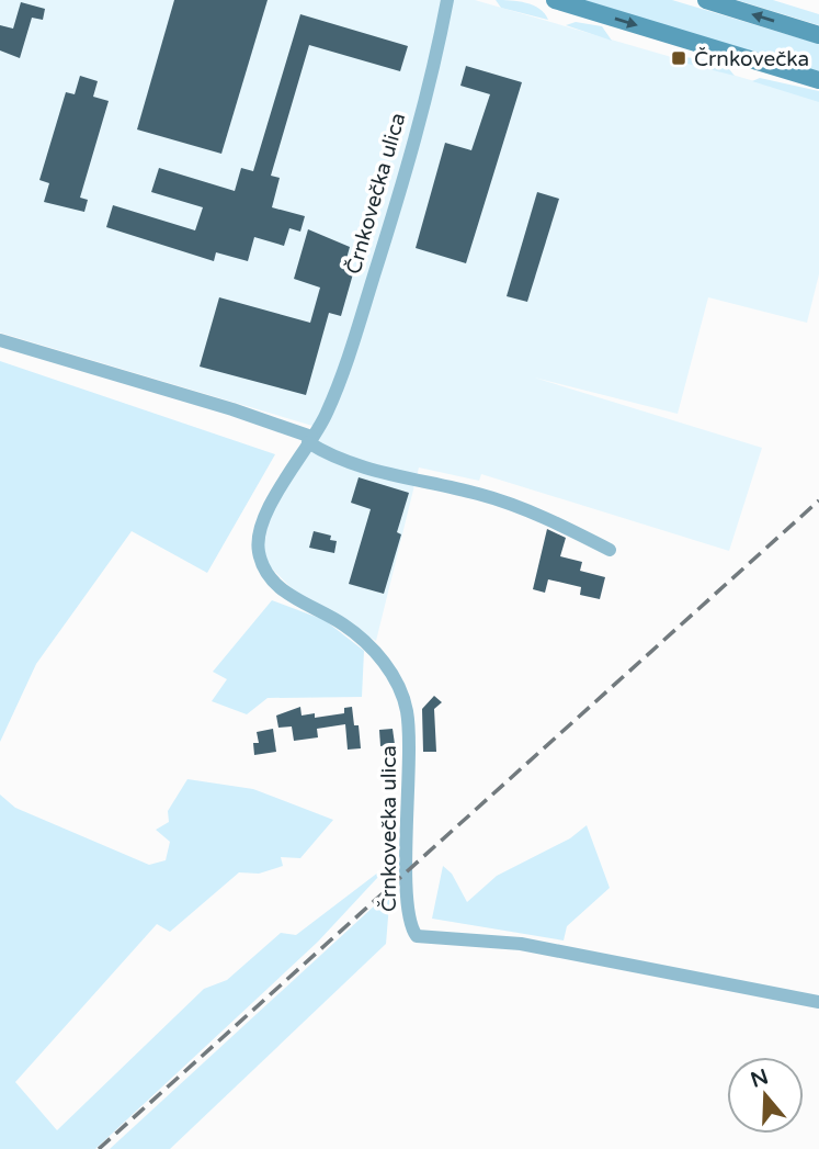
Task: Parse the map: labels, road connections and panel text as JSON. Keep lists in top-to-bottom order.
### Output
{
  "streets": {
    "street": ["Črnkovečka ulica"]
  },
  "places": {
    "transit": ["Črnkovečka"]
  },
  "north": "top"
}
